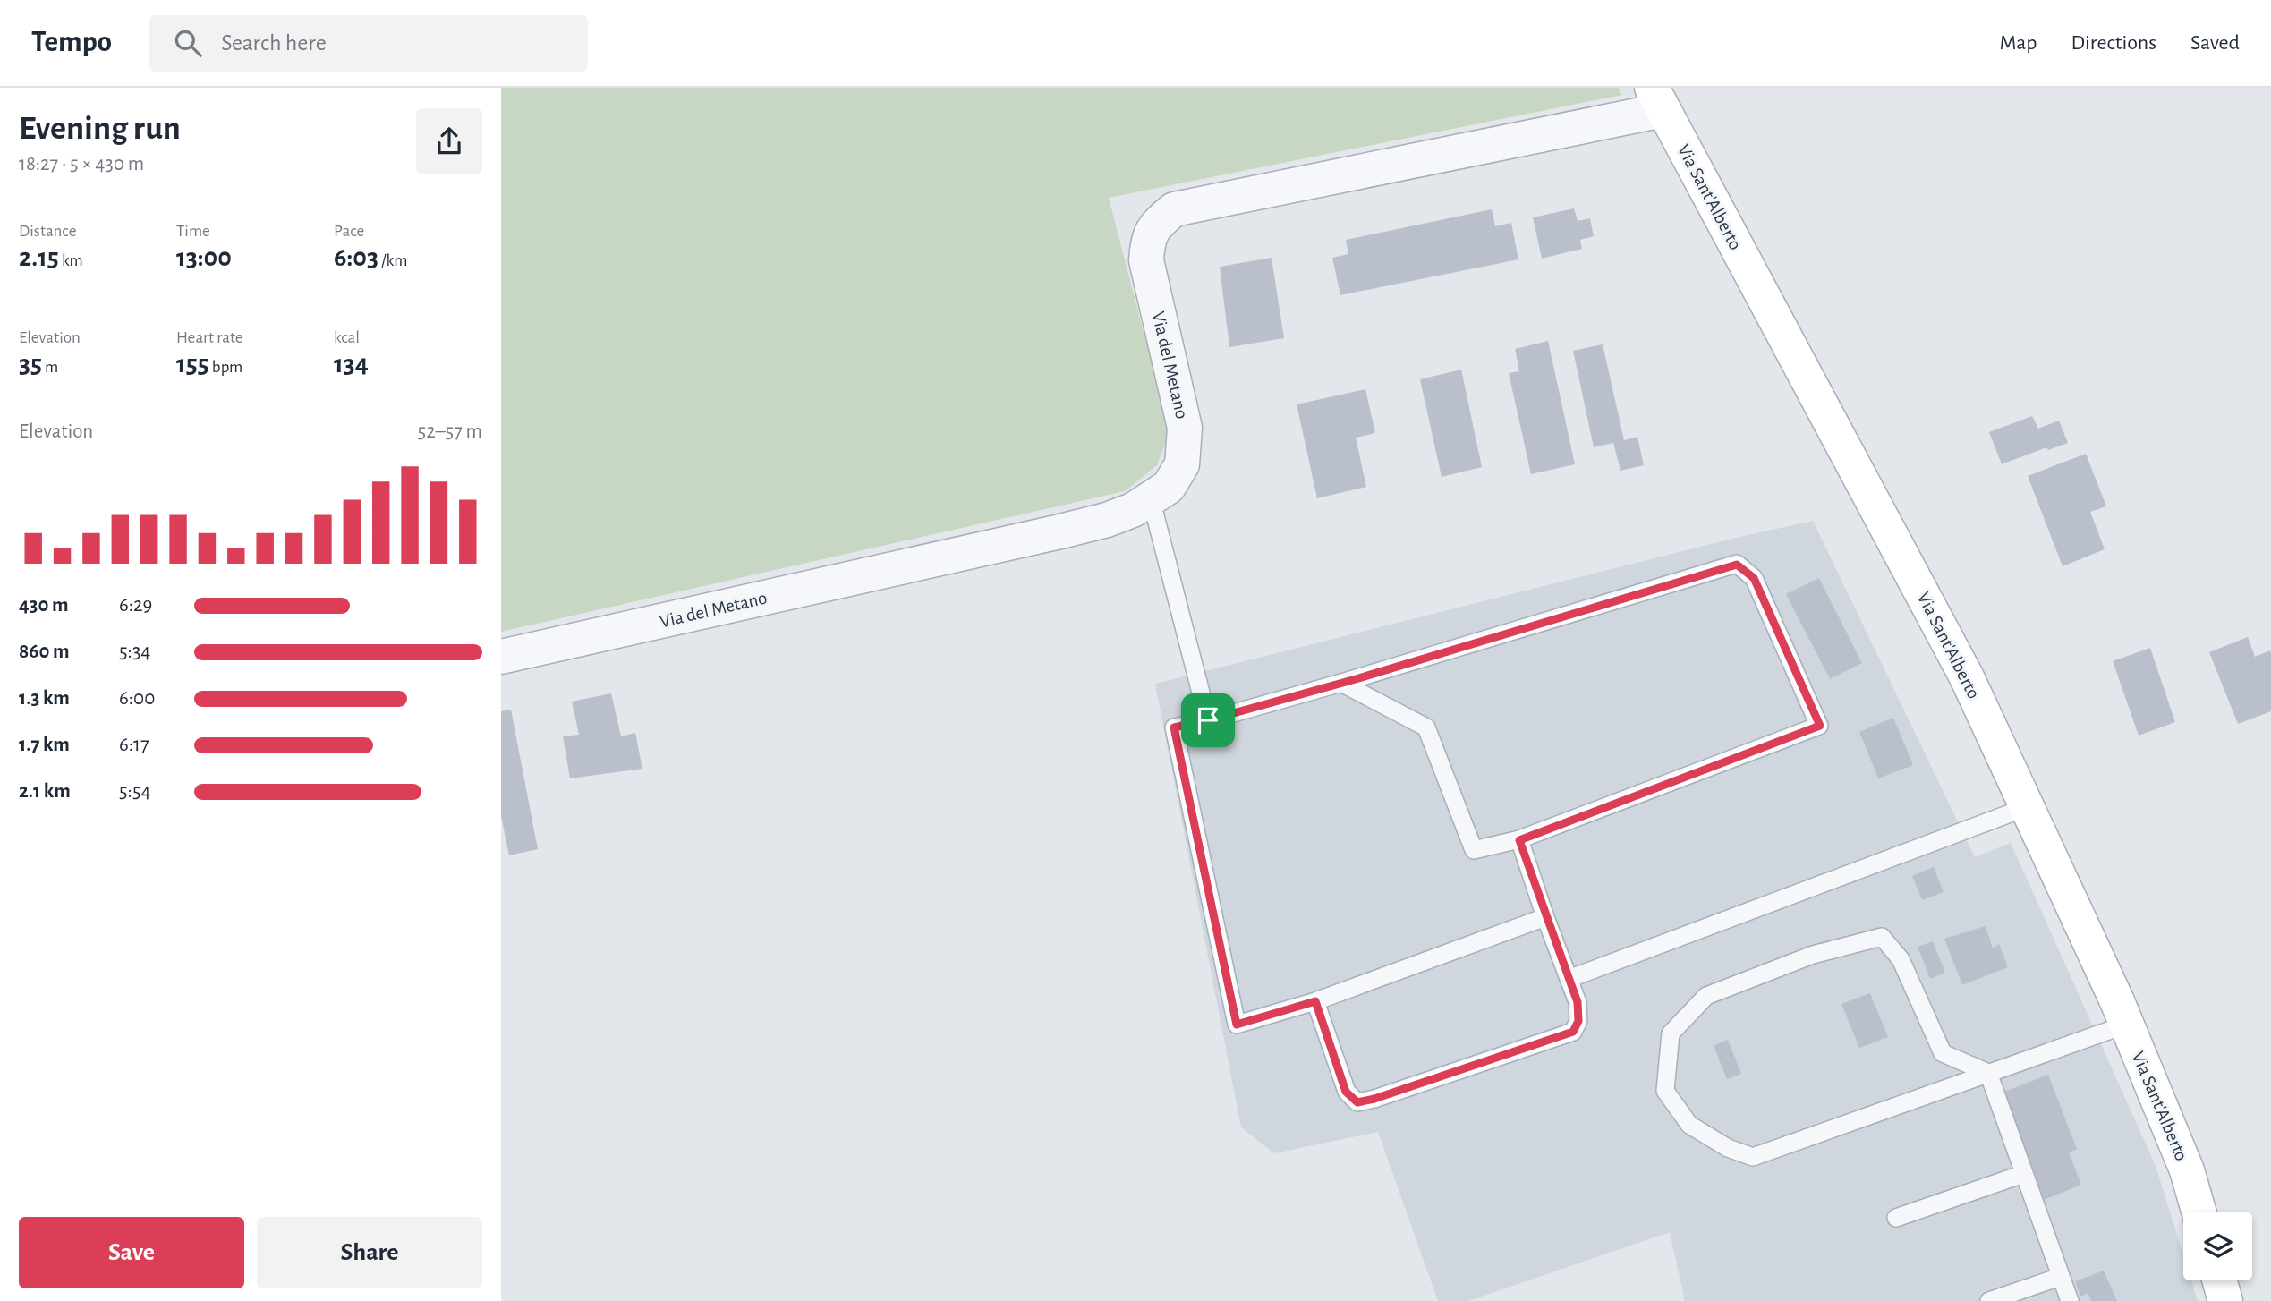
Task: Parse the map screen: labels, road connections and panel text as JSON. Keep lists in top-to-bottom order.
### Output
{
  "streets": {
    "main road": ["Via Sant'Alberto"],
    "street": ["Via del Metano"]
  },
  "crossings": [
    ["Via Sant'Alberto", "Via del Metano"]
  ],
  "page": {
    "header": "Tempo",
    "search": "Search here",
    "nav": ["Map", "Directions", "Saved"],
    "heading": ["Evening run", "18:27 · 5 × 430 m"],
    "stats": [
      ["Distance", "2.15 km"],
      ["Time", "13:00"],
      ["Pace", "6:03 /km"],
      ["Elevation", "35 m"],
      ["Heart rate", "155 bpm"],
      ["kcal", "134"]
    ],
    "chart": ["Elevation", "52–57 m"],
    "list": [
      {
        "name": "430 m",
        "note": "6:29"
      },
      {
        "name": "860 m",
        "note": "5:34"
      },
      {
        "name": "1.3 km",
        "note": "6:00"
      },
      {
        "name": "1.7 km",
        "note": "6:17"
      },
      {
        "name": "2.1 km",
        "note": "5:54"
      }
    ],
    "buttons": ["Save", "Share"]
  }
}
